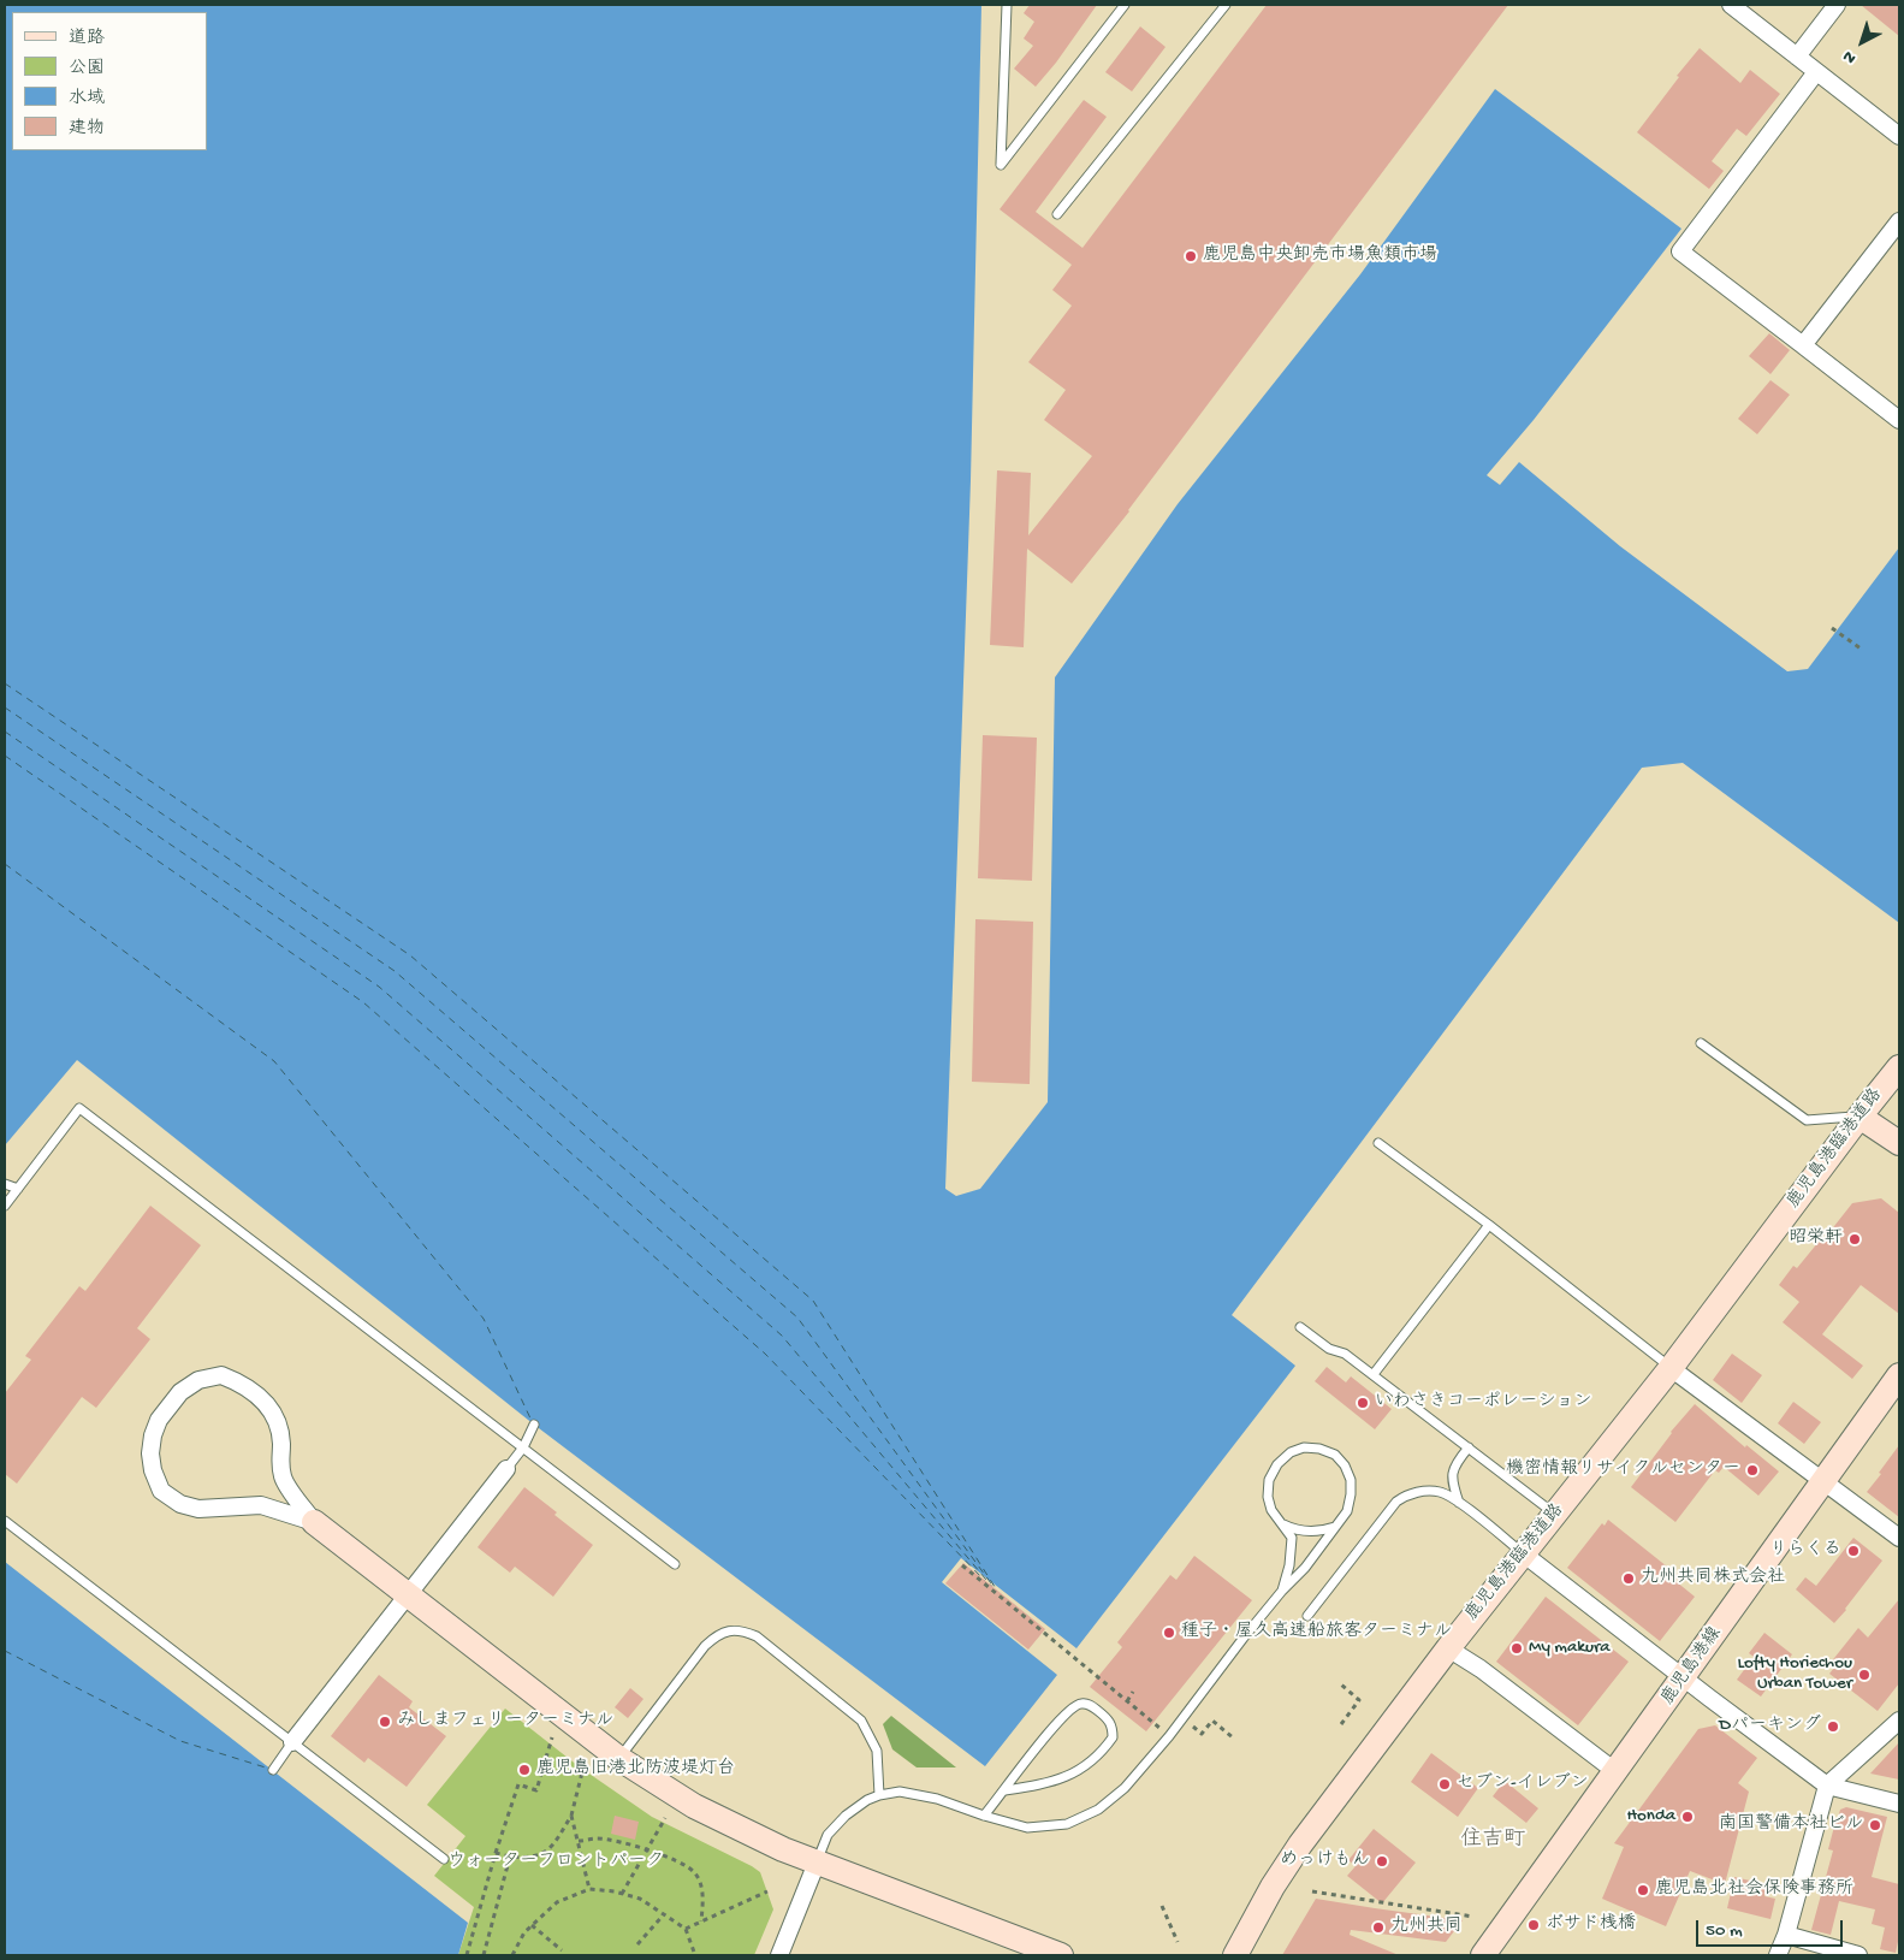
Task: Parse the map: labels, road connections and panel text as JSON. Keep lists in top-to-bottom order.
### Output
{
  "streets": {
    "street": ["鹿児島港臨港道路", "鹿児島港線"]
  },
  "districts": ["住吉町"],
  "parks": ["ウォーターフロントパーク"],
  "places": [
    "鹿児島中央卸売市場魚類市場",
    "昭栄軒",
    "いわさきコーポレーション",
    "機密情報リサイクルセンター",
    "りらくる",
    "九州共同株式会社",
    "種子・屋久高速船旅客ターミナル",
    "My makura",
    "Lofty Horiechou Urban Tower",
    "みしまフェリーターミナル",
    "Dパーキング",
    "鹿児島旧港北防波堤灯台",
    "セブン-イレブン",
    "Honda",
    "南国警備本社ビル",
    "めっけもん",
    "鹿児島北社会保険事務所",
    "ボサド桟橋",
    "九州共同"
  ],
  "legend": [
    "道路",
    "公園",
    "水域",
    "建物"
  ],
  "scale_bar": "50 m",
  "north": "bottom left"
}
